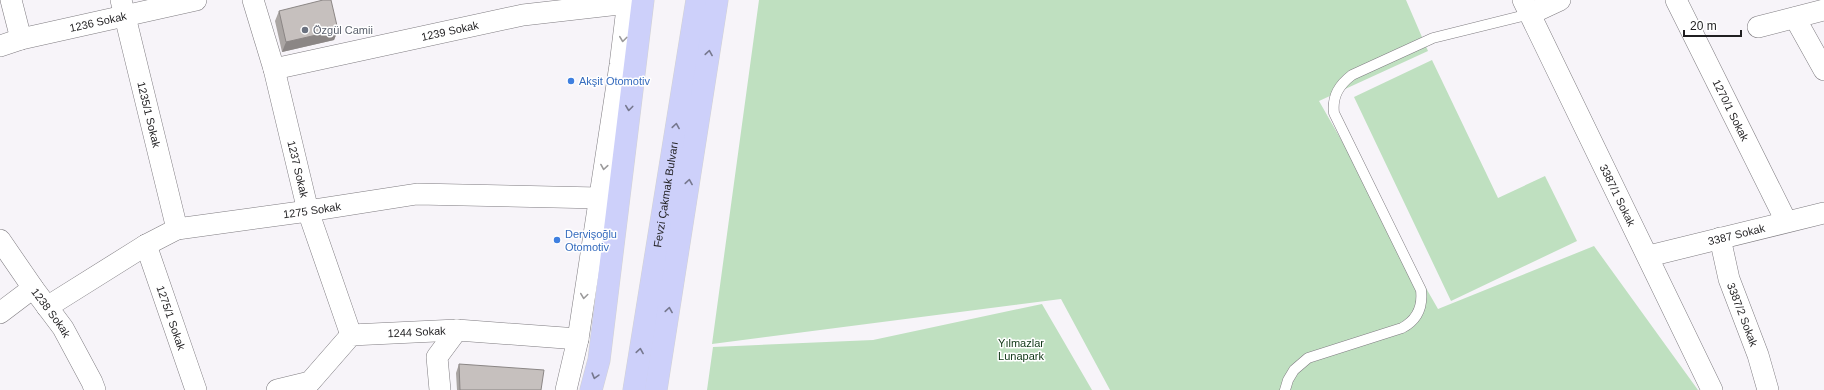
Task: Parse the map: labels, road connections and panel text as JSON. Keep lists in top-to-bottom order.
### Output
{
  "streets": {
    "main road": ["Fevzi Çakmak Bulvarı"],
    "street": [
      "1236 Sokak",
      "1239 Sokak",
      "1270/1 Sokak",
      "1235/1 Sokak",
      "1237 Sokak",
      "3387/1 Sokak",
      "1275 Sokak",
      "3387 Sokak",
      "1238 Sokak",
      "3387/2 Sokak",
      "1275/1 Sokak",
      "1244 Sokak"
    ]
  },
  "crossings": [
    ["1236 Sokak", "1235/1 Sokak"],
    ["1239 Sokak", "1237 Sokak"],
    ["1270/1 Sokak", "3387 Sokak"],
    ["1235/1 Sokak", "1275 Sokak"],
    ["1237 Sokak", "1275 Sokak"],
    ["1237 Sokak", "1244 Sokak"],
    ["3387/1 Sokak", "3387 Sokak"],
    ["1275 Sokak", "1238 Sokak"],
    ["1275 Sokak", "1275/1 Sokak"],
    ["3387 Sokak", "3387/2 Sokak"]
  ],
  "parks": ["Yılmazlar Lunapark"],
  "places": ["Özgül Camii", "Akşit Otomotiv", "Dervişoğlu Otomotiv"],
  "scale_bar": "20 m"
}
